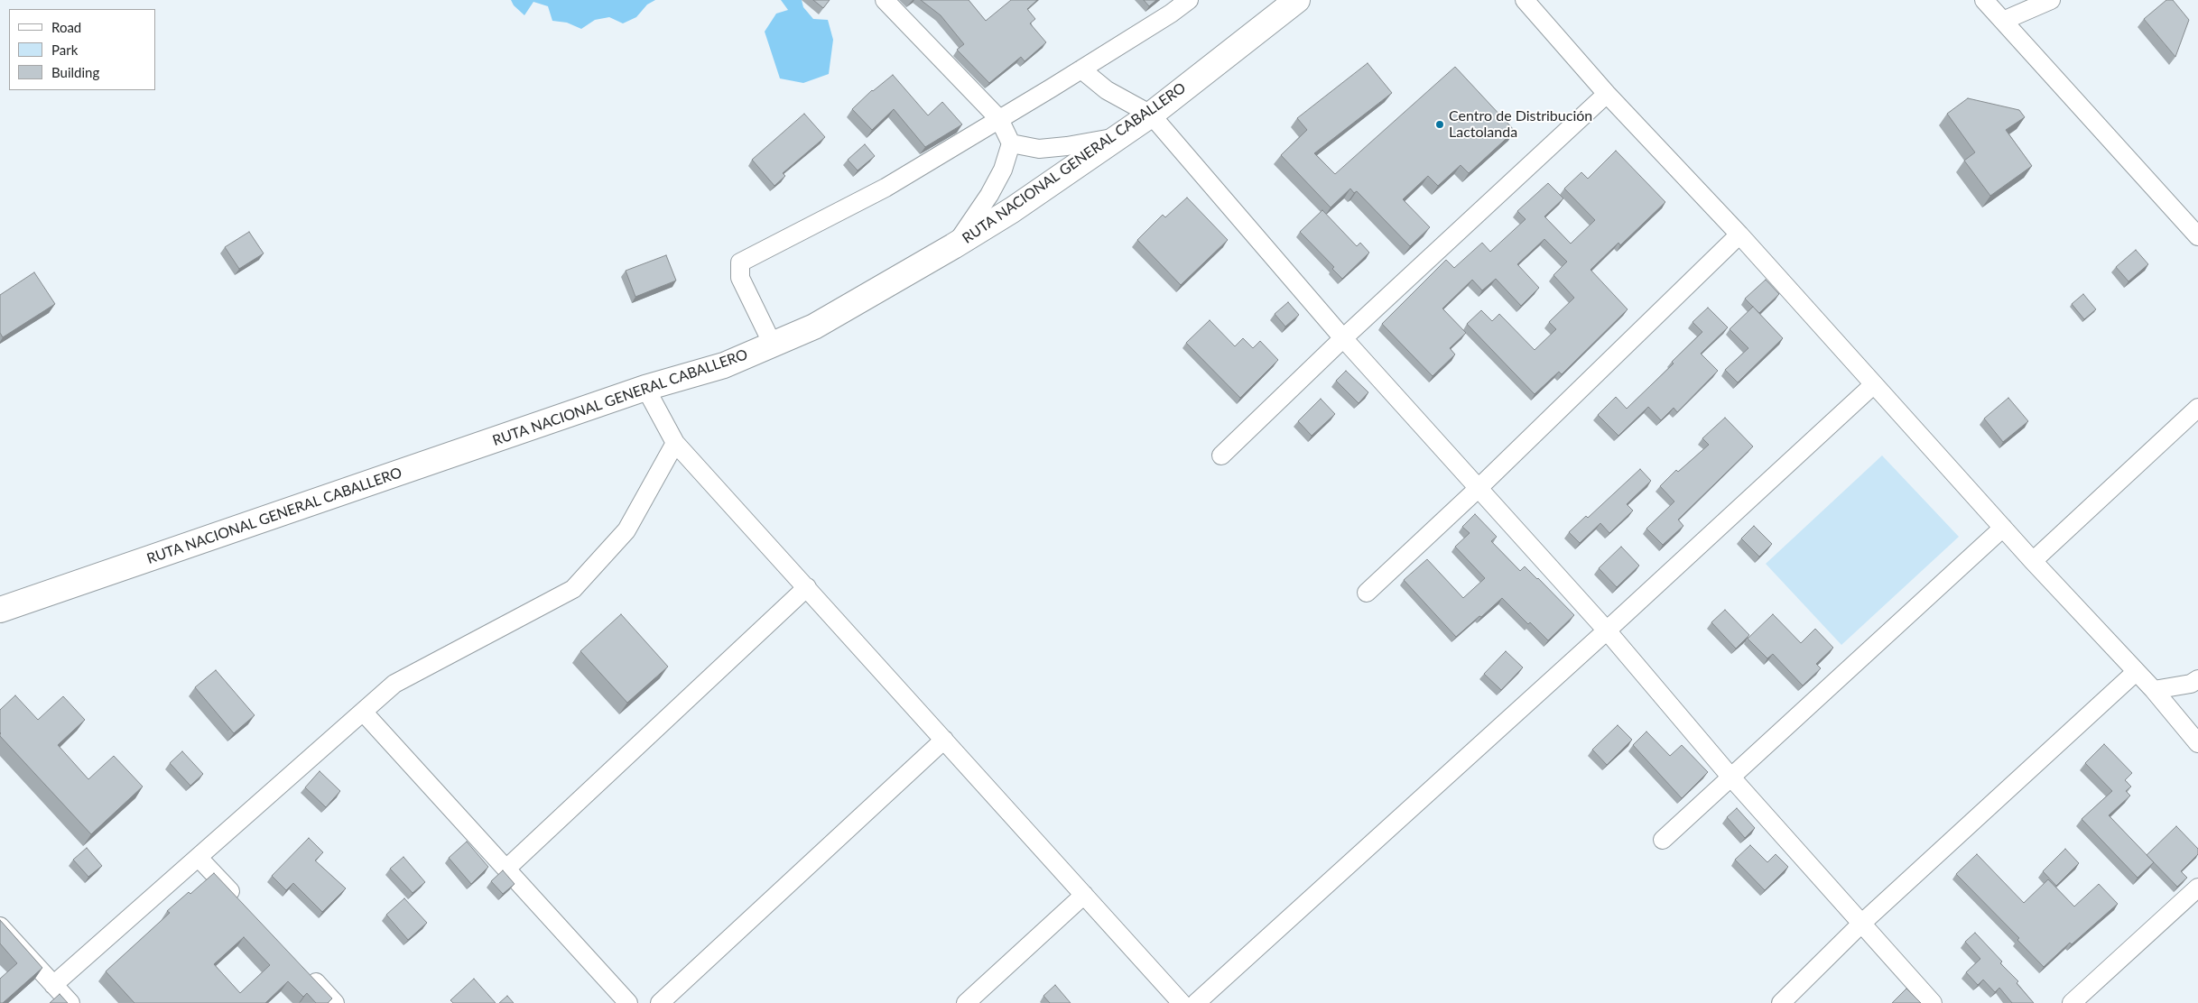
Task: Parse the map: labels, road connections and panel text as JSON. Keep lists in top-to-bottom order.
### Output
{
  "streets": {
    "highway": ["RUTA NACIONAL GENERAL CABALLERO"]
  },
  "places": ["Centro de Distribución Lactolanda"],
  "legend": ["Road", "Park", "Building"]
}
